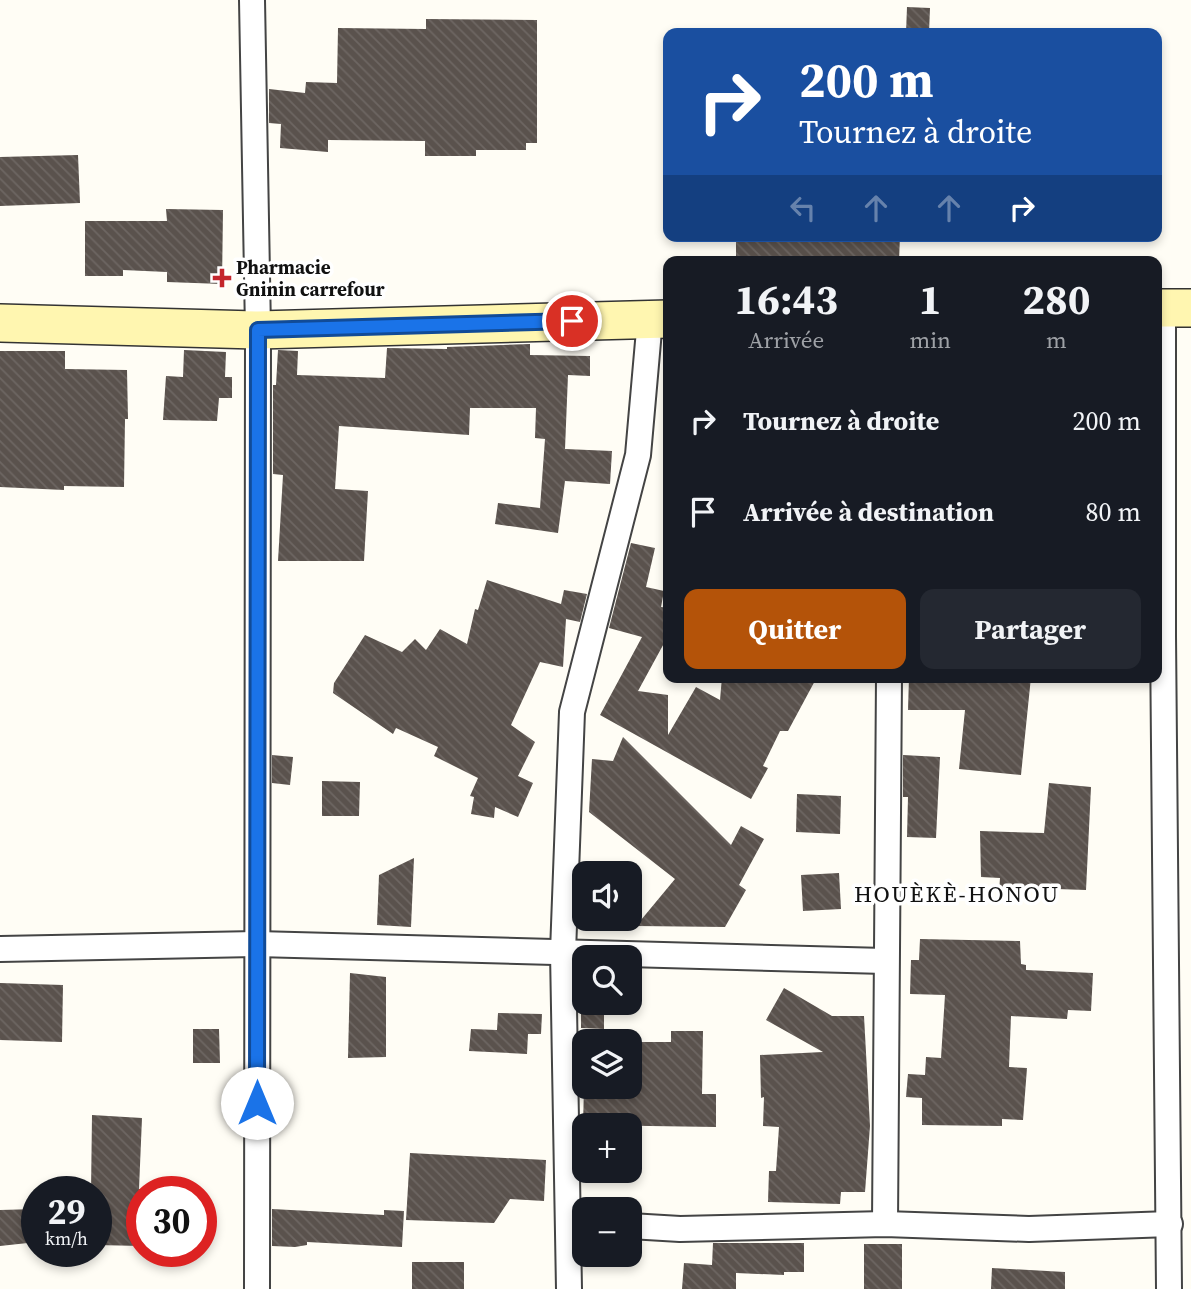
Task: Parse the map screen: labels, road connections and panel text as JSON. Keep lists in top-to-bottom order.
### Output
{
  "districts": ["HOUÈKÈ-HONOU"],
  "places": {
    "health": ["Pharmacie Gninin carrefour"]
  },
  "page": {
    "turn": ["200 m", "Tournez à droite"],
    "eta": [
      "16:43",
      "Arrivée",
      "1",
      "min",
      "280",
      "m"
    ],
    "list": [
      {
        "name": "Tournez à droite",
        "value": "200 m"
      },
      {
        "name": "Arrivée à destination",
        "value": "80 m"
      }
    ],
    "buttons": ["Quitter", "Partager"],
    "map_buttons": ["+", "−"],
    "speed": "29 km/h",
    "limit": "30"
  }
}
